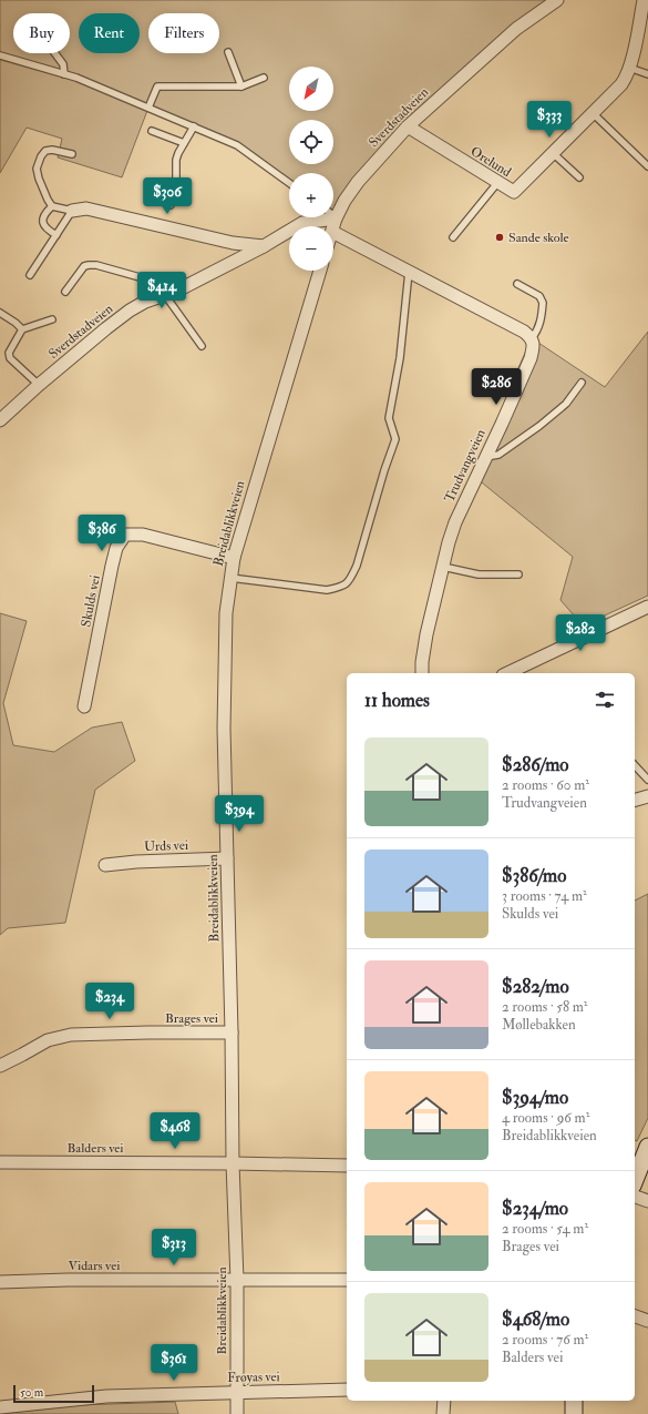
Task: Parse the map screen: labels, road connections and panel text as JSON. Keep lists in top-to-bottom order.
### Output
{
  "streets": {
    "street": [
      "Sverdstadveien",
      "Orelund",
      "Trudvangveien",
      "Breidablikkveien",
      "Skulds vei",
      "Urds vei",
      "Brages vei",
      "Balders vei",
      "Vidars vei",
      "Frøyas vei"
    ]
  },
  "crossings": [
    ["Sverdstadveien", "Orelund"],
    ["Breidablikkveien", "Skulds vei"],
    ["Breidablikkveien", "Urds vei"],
    ["Breidablikkveien", "Brages vei"],
    ["Breidablikkveien", "Balders vei"],
    ["Breidablikkveien", "Vidars vei"],
    ["Breidablikkveien", "Frøyas vei"]
  ],
  "places": ["Sande skole"],
  "scale_bar": "50 m",
  "north": "bottom left",
  "page": {
    "chip": ["Buy", "Rent", "Filters"],
    "map_buttons": ["+", "−"],
    "price": [
      "$333",
      "$306",
      "$414",
      "$286",
      "$386",
      "$282",
      "$394",
      "$234",
      "$468",
      "$313",
      "$361"
    ],
    "heading": "11 homes",
    "list": [
      {
        "name": "$286/mo",
        "note": "2 rooms · 60 m² · Trudvangveien"
      },
      {
        "name": "$386/mo",
        "note": "3 rooms · 74 m² · Skulds vei"
      },
      {
        "name": "$282/mo",
        "note": "2 rooms · 58 m² · Møllebakken"
      },
      {
        "name": "$394/mo",
        "note": "4 rooms · 96 m² · Breidablikkveien"
      },
      {
        "name": "$234/mo",
        "note": "2 rooms · 54 m² · Brages vei"
      },
      {
        "name": "$468/mo",
        "note": "2 rooms · 76 m² · Balders vei"
      }
    ],
    "scale": "50 m"
  }
}
